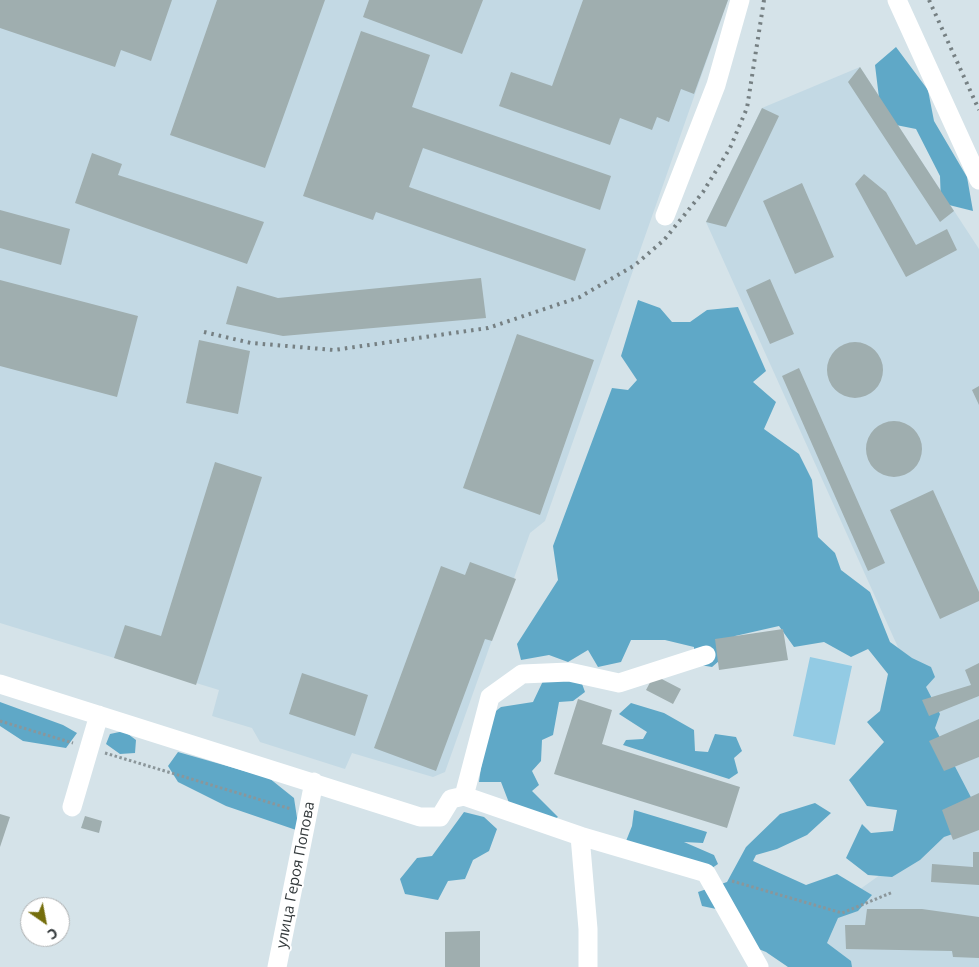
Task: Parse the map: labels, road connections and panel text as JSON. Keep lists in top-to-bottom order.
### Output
{
  "streets": {
    "street": ["улица Героя Попова"]
  },
  "north": "bottom right"
}
